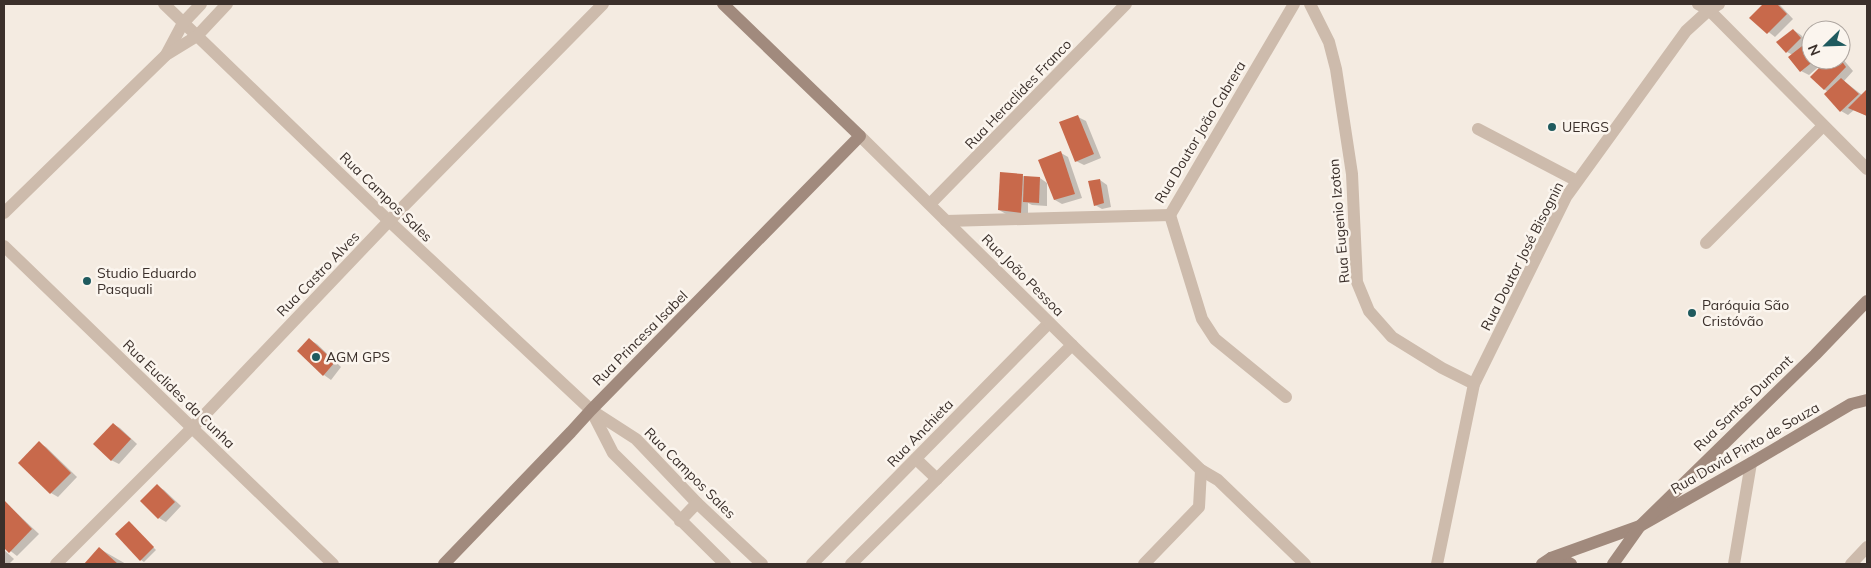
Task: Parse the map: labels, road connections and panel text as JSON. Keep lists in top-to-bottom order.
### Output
{
  "streets": {
    "main road": [
      "Rua João Pessoa",
      "Rua Princesa Isabel",
      "Rua Santos Dumont",
      "Rua David Pinto de Souza"
    ],
    "street": [
      "Rua Heraclides Franco",
      "Rua Doutor João Cabrera",
      "Rua Campos Sales",
      "Rua Eugenio Izoton",
      "Rua Doutor José Bisognin",
      "Rua Castro Alves",
      "Rua Euclides da Cunha",
      "Rua Anchieta"
    ]
  },
  "crossings": [
    ["Rua Heraclides Franco", "Rua João Pessoa"],
    ["Rua Doutor João Cabrera", "Rua João Pessoa"],
    ["Rua Campos Sales", "Rua Castro Alves"],
    ["Rua Campos Sales", "Rua Princesa Isabel"],
    ["Rua Eugenio Izoton", "Rua Doutor José Bisognin"],
    ["Rua Castro Alves", "Rua Euclides da Cunha"],
    ["Rua João Pessoa", "Rua Princesa Isabel"],
    ["Rua João Pessoa", "Rua Anchieta"],
    ["Rua Santos Dumont", "Rua David Pinto de Souza"]
  ],
  "places": [
    "UERGS",
    "Studio Eduardo Pasquali",
    "Paróquia São Cristóvão",
    "AGM GPS"
  ],
  "north": "bottom left"
}
